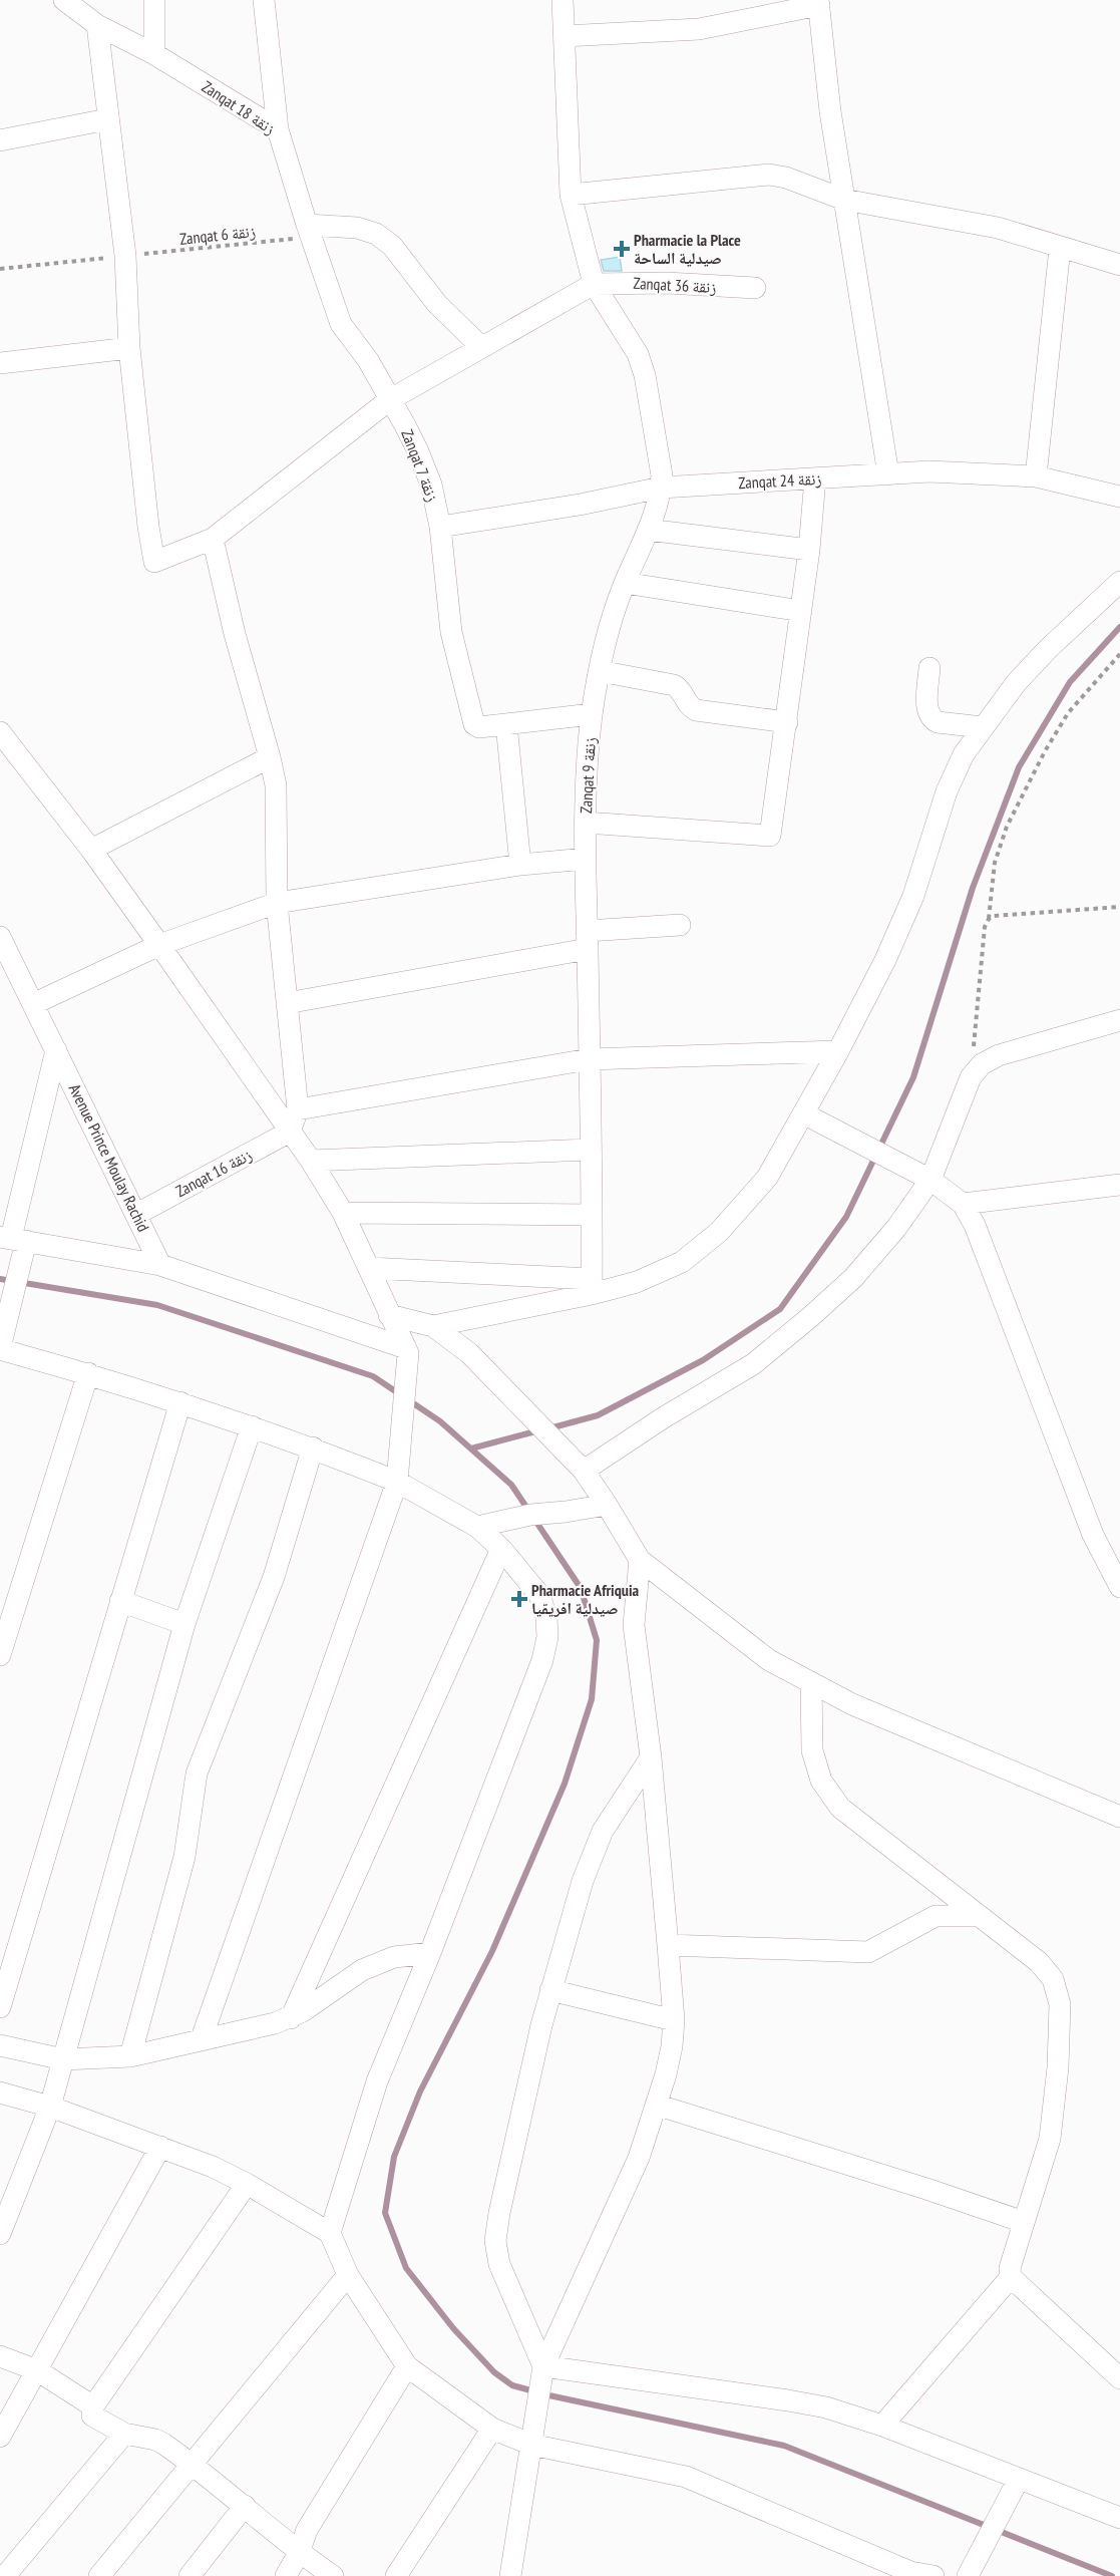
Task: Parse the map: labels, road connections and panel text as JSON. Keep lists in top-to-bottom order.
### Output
{
  "streets": {
    "street": [
      "Zanqat 18 زنقة",
      "Zanqat 36 زنقة",
      "Zanqat 7 زنقة",
      "Zanqat 24 زنقة",
      "Zanqat 9 زنقة",
      "Avenue Prince Moulay Rachid",
      "Zanqat 16 زنقة"
    ],
    "path": ["Zanqat 6 زنقة"]
  },
  "crossings": [
    ["Zanqat 18 زنقة", "Zanqat 6 زنقة"],
    ["Zanqat 18 زنقة", "Zanqat 7 زنقة"],
    ["Zanqat 6 زنقة", "Zanqat 7 زنقة"],
    ["Zanqat 36 زنقة", "Zanqat 9 زنقة"],
    ["Zanqat 7 زنقة", "Zanqat 24 زنقة"],
    ["Zanqat 24 زنقة", "Zanqat 9 زنقة"],
    ["Avenue Prince Moulay Rachid", "Zanqat 16 زنقة"]
  ],
  "places": {
    "health": ["Pharmacie la Place صيدلية الساحة", "Pharmacie Afriquia صيدلية افريقيا"]
  }
}
